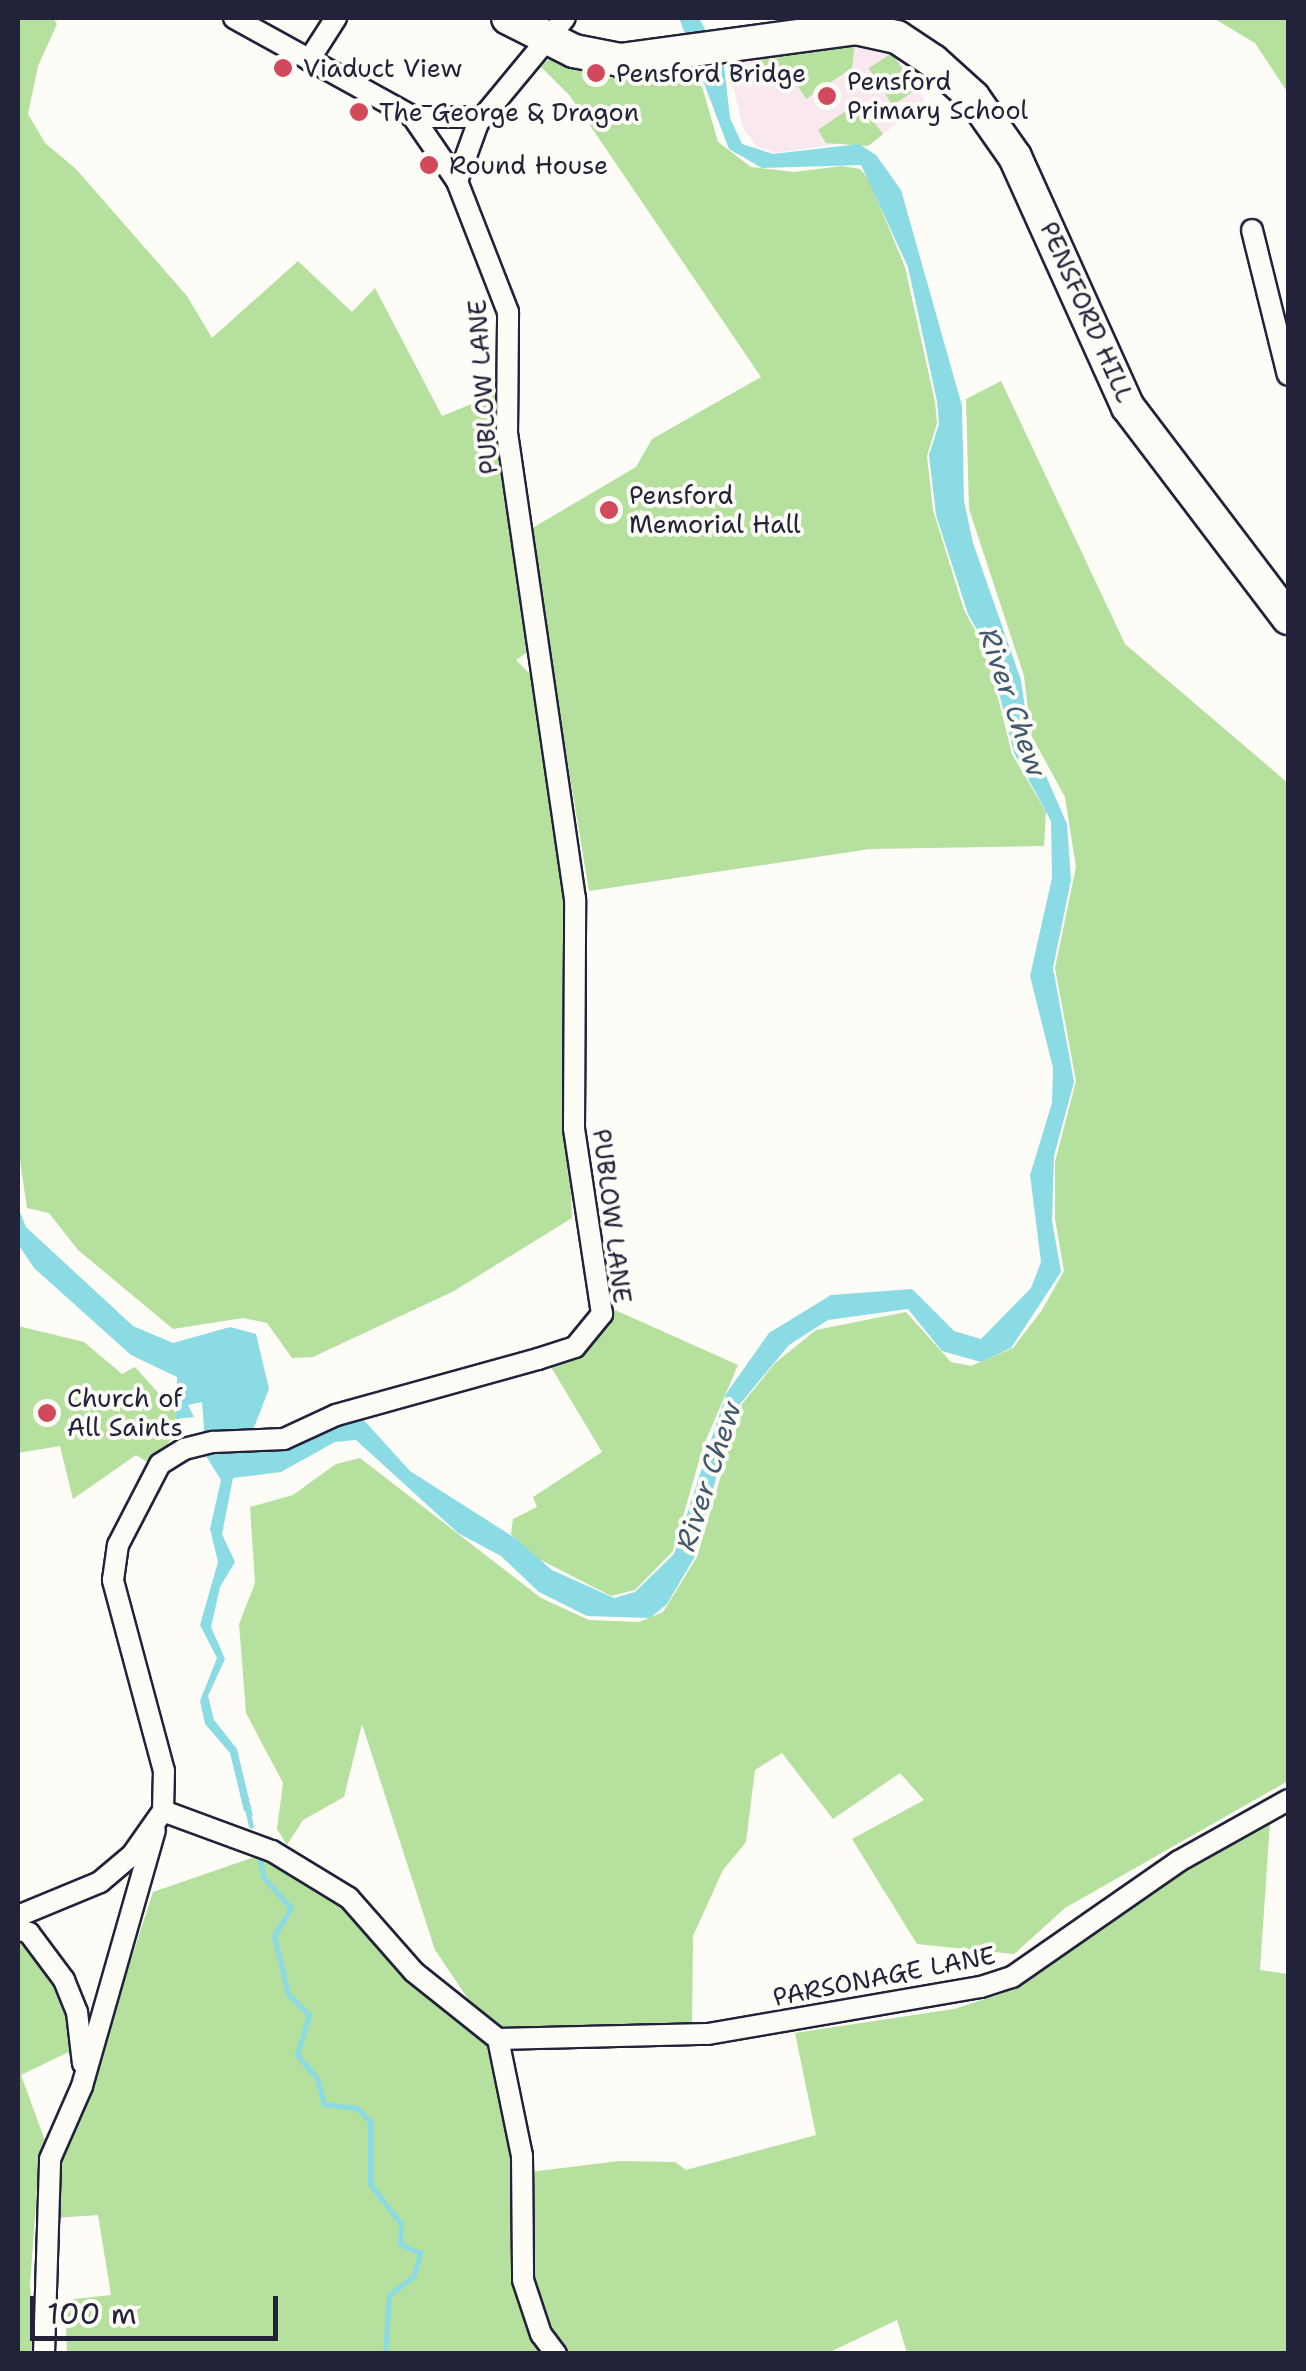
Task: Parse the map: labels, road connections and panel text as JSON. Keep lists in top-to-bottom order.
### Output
{
  "streets": {
    "highway": ["PENSFORD HILL"],
    "street": ["PUBLOW LANE", "PARSONAGE LANE"]
  },
  "water": ["River Chew"],
  "places": [
    "Viaduct View",
    "Pensford Bridge",
    "Pensford Primary School",
    "The George & Dragon",
    "Round House",
    "Pensford Memorial Hall",
    "Church of All Saints"
  ],
  "scale_bar": "100 m"
}
